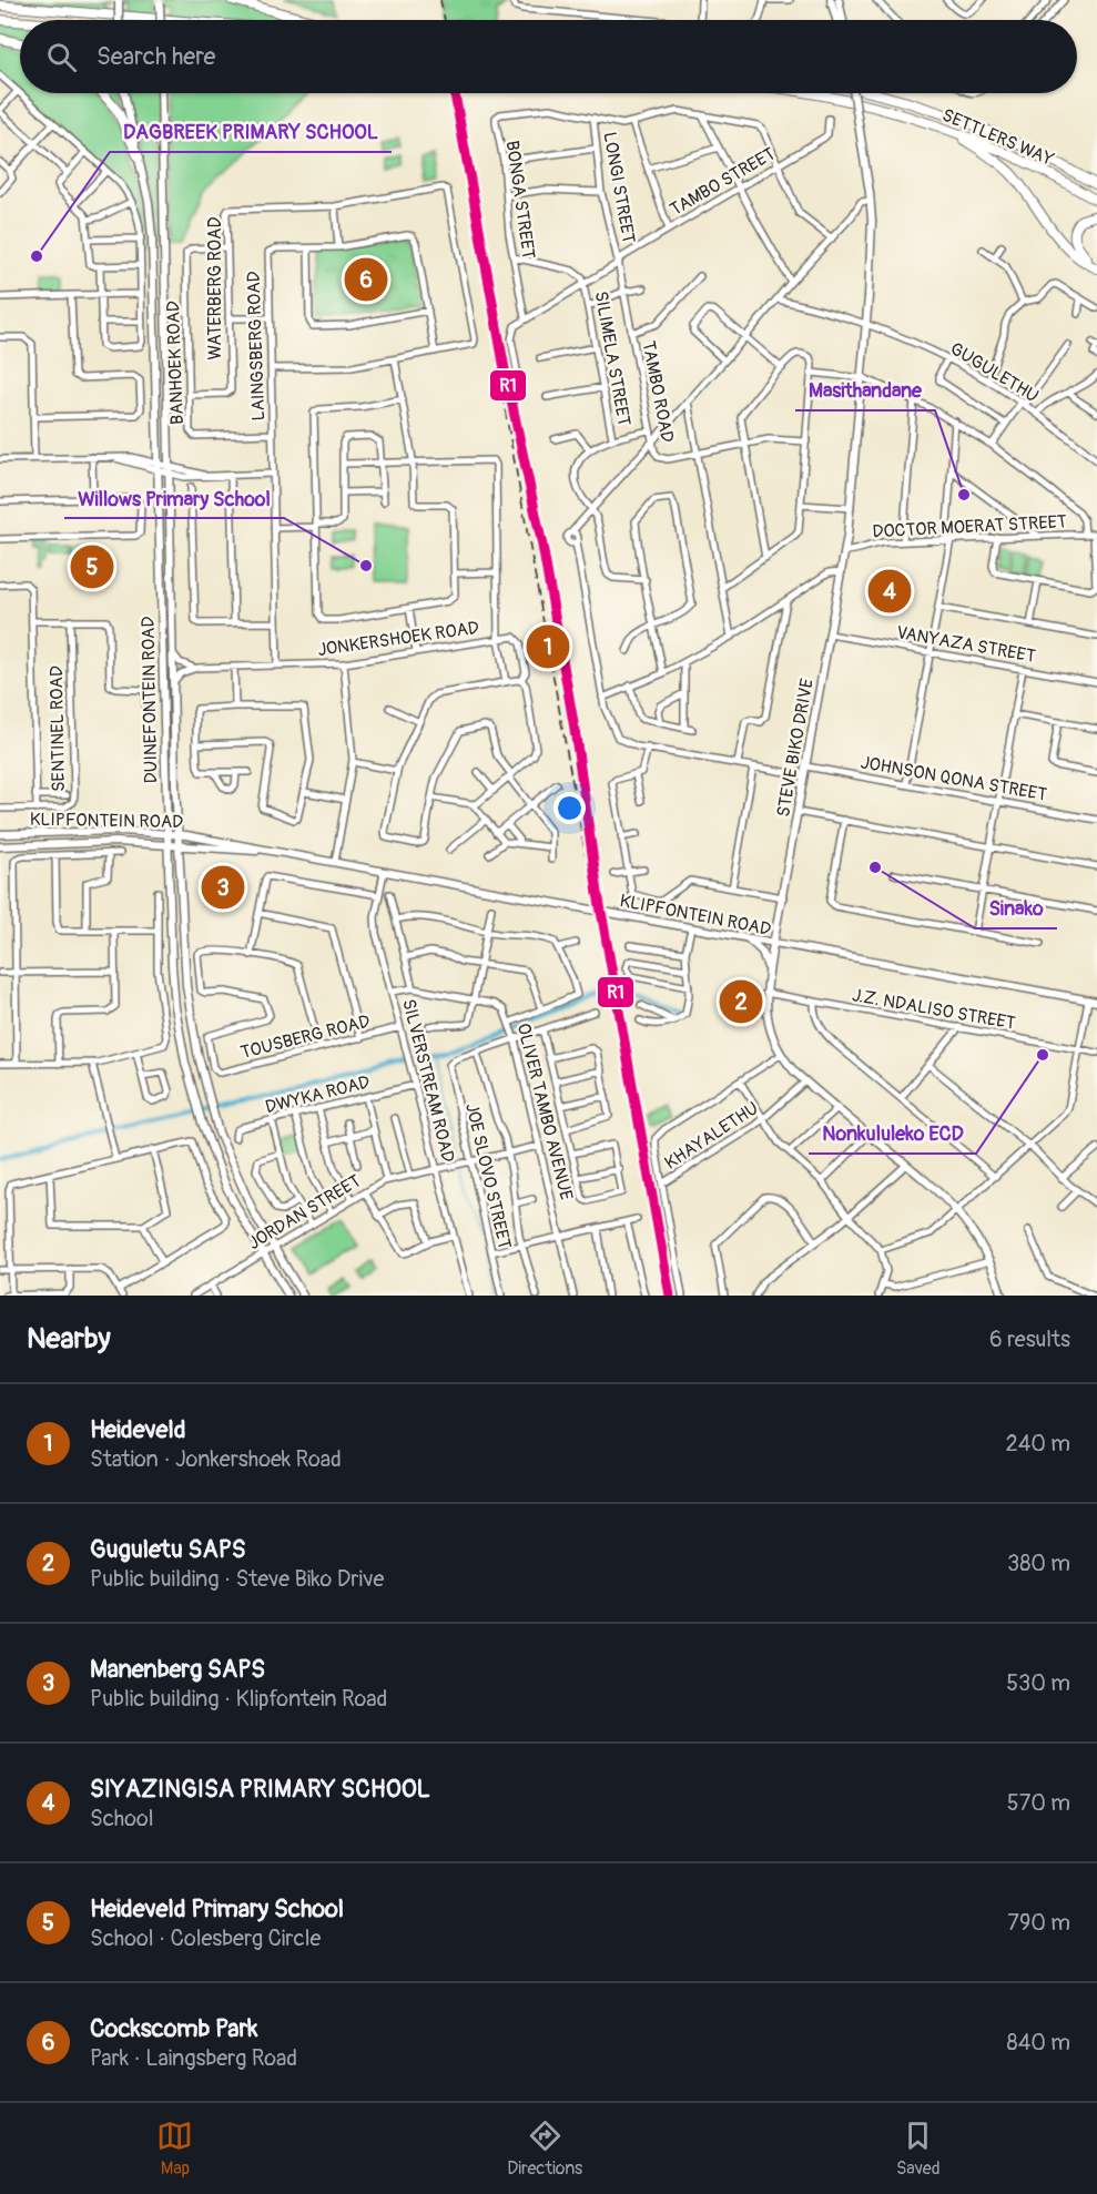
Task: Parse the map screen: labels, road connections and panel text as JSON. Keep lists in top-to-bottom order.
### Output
{
  "streets": {
    "highway": ["SETTLERS WAY"],
    "main road": ["DUINEFONTEIN ROAD", "STEVE BIKO DRIVE", "KLIPFONTEIN ROAD"],
    "street": [
      "TAMBO STREET",
      "LONGI STREET",
      "BONGA STREET",
      "WATERBERG ROAD",
      "LAINGSBERG ROAD",
      "SILIMELA STREET",
      "BANHOEK ROAD",
      "GUGULETHU",
      "TAMBO ROAD",
      "DOCTOR MOERAT STREET",
      "JONKERSHOEK ROAD",
      "VANYAZA STREET",
      "SENTINEL ROAD",
      "JOHNSON QONA STREET",
      "J.Z. NDALISO STREET",
      "TOUSBERG ROAD",
      "SILVERSTREAM ROAD",
      "DWYKA ROAD",
      "OLIVER TAMBO AVENUE",
      "KHAYALETHU",
      "JOE SLOVO STREET",
      "JORDAN STREET"
    ]
  },
  "crossings": [
    ["TAMBO STREET", "LONGI STREET"],
    ["TAMBO STREET", "BONGA STREET"],
    ["TAMBO STREET", "SILIMELA STREET"],
    ["TAMBO STREET", "TAMBO ROAD"],
    ["LONGI STREET", "BONGA STREET"],
    ["LONGI STREET", "TAMBO ROAD"],
    ["BONGA STREET", "SILIMELA STREET"],
    ["WATERBERG ROAD", "LAINGSBERG ROAD"],
    ["WATERBERG ROAD", "BANHOEK ROAD"],
    ["LAINGSBERG ROAD", "BANHOEK ROAD"],
    ["LAINGSBERG ROAD", "JONKERSHOEK ROAD"],
    ["GUGULETHU", "STEVE BIKO DRIVE"],
    ["DOCTOR MOERAT STREET", "STEVE BIKO DRIVE"],
    ["VANYAZA STREET", "STEVE BIKO DRIVE"],
    ["DUINEFONTEIN ROAD", "KLIPFONTEIN ROAD"],
    ["DUINEFONTEIN ROAD", "JORDAN STREET"],
    ["STEVE BIKO DRIVE", "JOHNSON QONA STREET"],
    ["STEVE BIKO DRIVE", "KLIPFONTEIN ROAD"],
    ["STEVE BIKO DRIVE", "J.Z. NDALISO STREET"],
    ["STEVE BIKO DRIVE", "KHAYALETHU"],
    ["KLIPFONTEIN ROAD", "SILVERSTREAM ROAD"],
    ["TOUSBERG ROAD", "SILVERSTREAM ROAD"],
    ["SILVERSTREAM ROAD", "DWYKA ROAD"],
    ["SILVERSTREAM ROAD", "OLIVER TAMBO AVENUE"],
    ["SILVERSTREAM ROAD", "JORDAN STREET"],
    ["OLIVER TAMBO AVENUE", "JORDAN STREET"],
    ["JOE SLOVO STREET", "JORDAN STREET"]
  ],
  "places": [
    "DAGBREEK PRIMARY SCHOOL",
    "Masithandane",
    "Willows Primary School",
    "Sinako",
    "Nonkululeko ECD"
  ],
  "lines": ["transit line R1"],
  "page": {
    "search": "Search here",
    "pins": [
      "6",
      "5",
      "4",
      "1",
      "3",
      "2"
    ],
    "heading": ["Nearby", "6 results"],
    "list": [
      {
        "mark": "1",
        "name": "Heideveld",
        "note": "Station · Jonkershoek Road",
        "value": "240 m"
      },
      {
        "mark": "2",
        "name": "Guguletu SAPS",
        "note": "Public building · Steve Biko Drive",
        "value": "380 m"
      },
      {
        "mark": "3",
        "name": "Manenberg SAPS",
        "note": "Public building · Klipfontein Road",
        "value": "530 m"
      },
      {
        "mark": "4",
        "name": "SIYAZINGISA PRIMARY SCHOOL",
        "note": "School",
        "value": "570 m"
      },
      {
        "mark": "5",
        "name": "Heideveld Primary School",
        "note": "School · Colesberg Circle",
        "value": "790 m"
      },
      {
        "mark": "6",
        "name": "Cockscomb Park",
        "note": "Park · Laingsberg Road",
        "value": "840 m"
      }
    ],
    "nav": ["Map", "Directions", "Saved"]
  }
}
